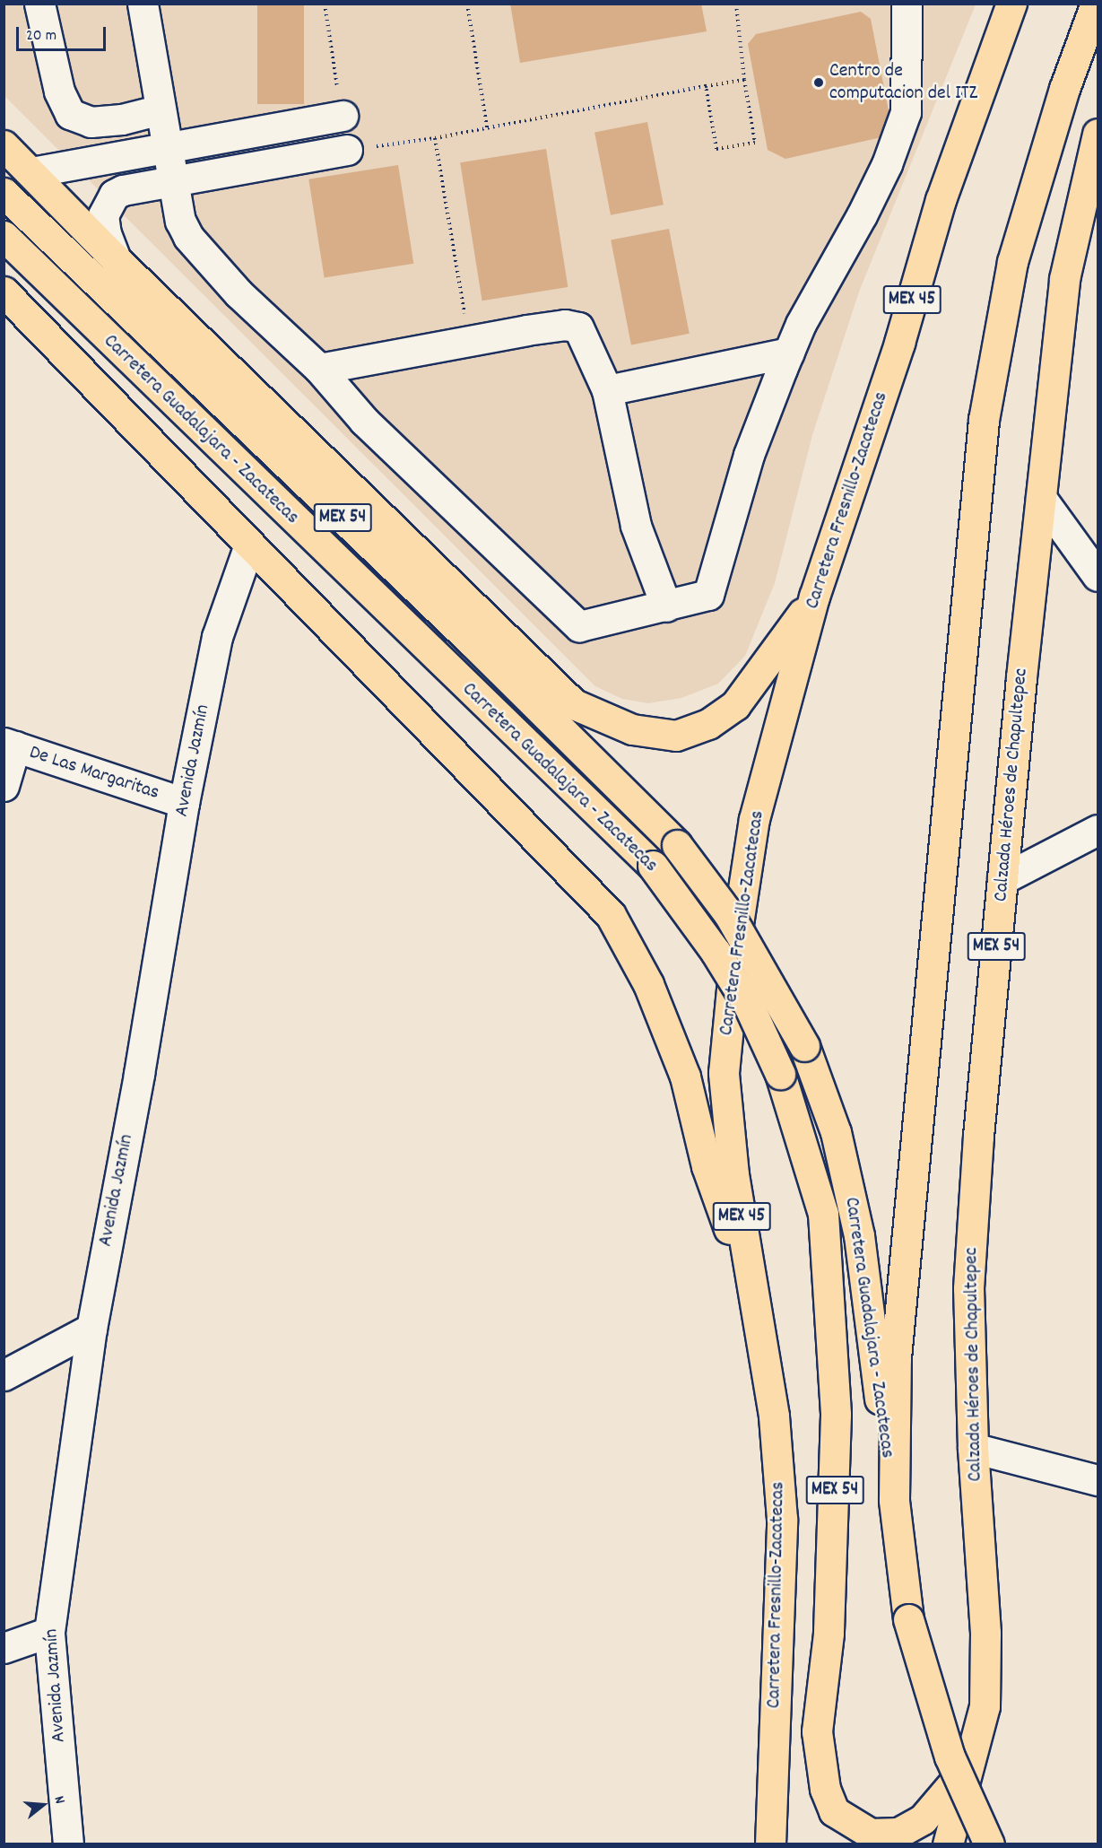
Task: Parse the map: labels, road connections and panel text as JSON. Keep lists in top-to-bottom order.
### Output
{
  "streets": {
    "main road": [
      "MEX 45",
      "Carretera Guadalajara - Zacatecas",
      "Carretera Fresnillo-Zacatecas",
      "MEX 54",
      "Calzada Héroes de Chapultepec"
    ],
    "street": ["Avenida Jazmín", "De Las Margaritas"]
  },
  "crossings": [
    ["Carretera Guadalajara - Zacatecas", "MEX 54"],
    ["Carretera Guadalajara - Zacatecas", "Calzada Héroes de Chapultepec"],
    ["MEX 54", "Calzada Héroes de Chapultepec"],
    ["Avenida Jazmín", "De Las Margaritas"]
  ],
  "places": ["Centro de computacion del ITZ"],
  "scale_bar": "20 m",
  "north": "right"
}
